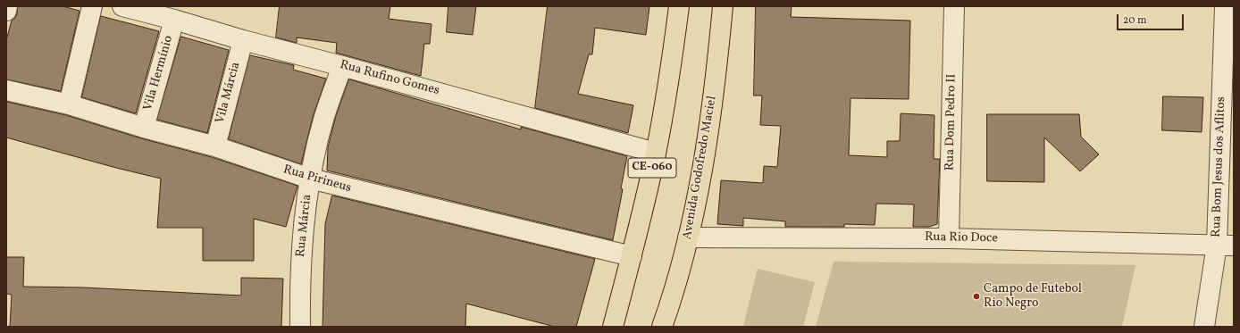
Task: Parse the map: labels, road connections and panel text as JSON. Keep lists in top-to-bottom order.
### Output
{
  "streets": {
    "main road": ["CE-060", "Avenida Godofredo Maciel"],
    "street": [
      "Vila Hermínio",
      "Rua Rufino Gomes",
      "Vila Márcia",
      "Rua Dom Pedro II",
      "Rua Bom Jesus dos Aflitos",
      "Rua Pirineus",
      "Rua Márcia",
      "Rua Rio Doce"
    ]
  },
  "crossings": [
    ["Vila Hermínio", "Rua Rufino Gomes"],
    ["Vila Hermínio", "Rua Pirineus"],
    ["Rua Rufino Gomes", "Vila Márcia"],
    ["Rua Rufino Gomes", "CE-060"],
    ["Rua Rufino Gomes", "Rua Márcia"],
    ["Vila Márcia", "Rua Pirineus"],
    ["Rua Dom Pedro II", "Rua Rio Doce"],
    ["Rua Bom Jesus dos Aflitos", "Rua Rio Doce"],
    ["CE-060", "Rua Pirineus"],
    ["Avenida Godofredo Maciel", "Rua Rio Doce"],
    ["Rua Pirineus", "Rua Márcia"]
  ],
  "places": ["Campo de Futebol Rio Negro"],
  "scale_bar": "20 m"
}
